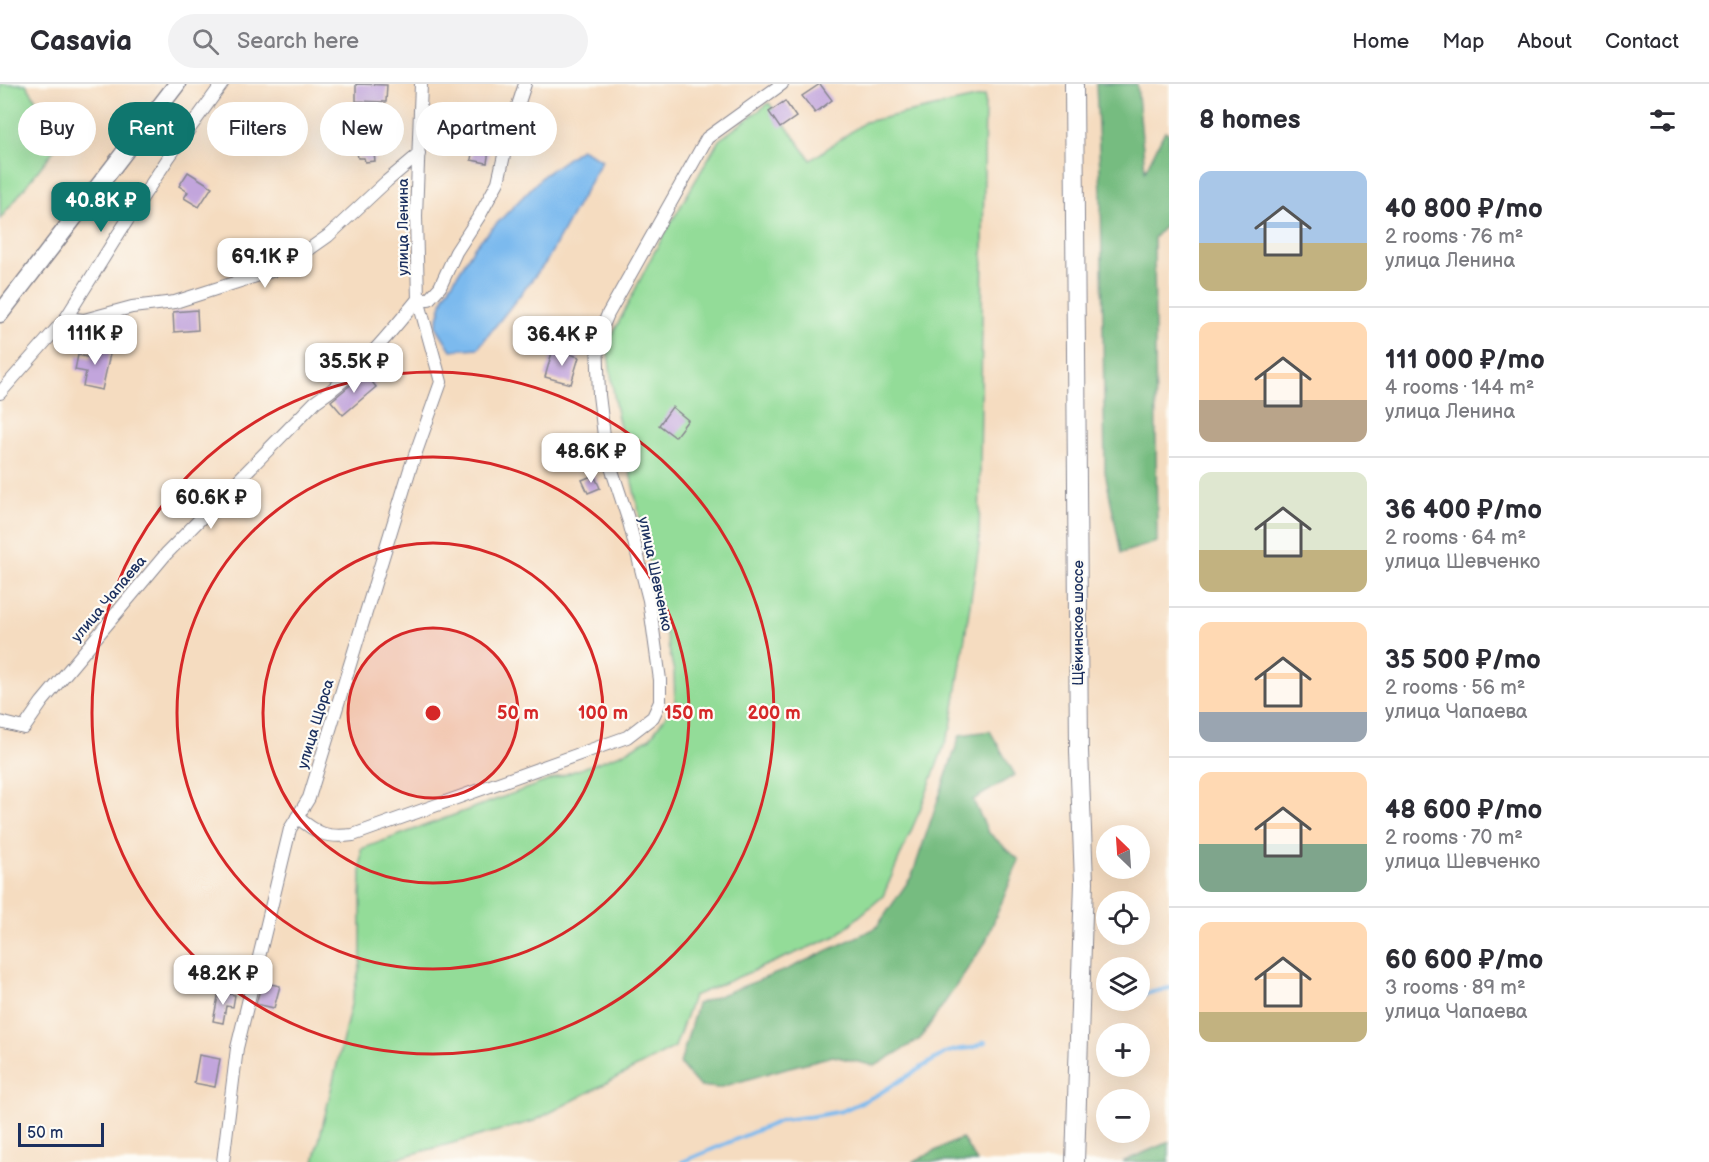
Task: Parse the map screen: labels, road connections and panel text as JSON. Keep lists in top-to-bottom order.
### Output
{
  "streets": {
    "main road": ["Щёкинское шоссе"],
    "street": [
      "улица Ленина",
      "улица Шевченко",
      "улица Чапаева",
      "улица Щорса"
    ]
  },
  "crossings": [
    ["улица Ленина", "улица Чапаева"],
    ["улица Ленина", "улица Щорса"],
    ["улица Шевченко", "улица Щорса"],
    ["улица Чапаева", "улица Щорса"]
  ],
  "scale_bar": "50 m",
  "north": "top left",
  "page": {
    "header": "Casavia",
    "search": "Search here",
    "nav": [
      "Home",
      "Map",
      "About",
      "Contact"
    ],
    "heading": "8 homes",
    "chip": [
      "Buy",
      "Rent",
      "Filters",
      "New",
      "Apartment"
    ],
    "list": [
      {
        "name": "40 800 ₽/mo",
        "note": "2 rooms · 76 m² · улица Ленина"
      },
      {
        "name": "111 000 ₽/mo",
        "note": "4 rooms · 144 m² · улица Ленина"
      },
      {
        "name": "36 400 ₽/mo",
        "note": "2 rooms · 64 m² · улица Шевченко"
      },
      {
        "name": "35 500 ₽/mo",
        "note": "2 rooms · 56 m² · улица Чапаева"
      },
      {
        "name": "48 600 ₽/mo",
        "note": "2 rooms · 70 m² · улица Шевченко"
      },
      {
        "name": "60 600 ₽/mo",
        "note": "3 rooms · 89 m² · улица Чапаева"
      }
    ],
    "price": [
      "40.8K ₽",
      "69.1K ₽",
      "111K ₽",
      "36.4K ₽",
      "35.5K ₽",
      "48.6K ₽",
      "60.6K ₽",
      "48.2K ₽"
    ],
    "map_buttons": ["+", "−"],
    "scale": "50 m"
  },
  "rings": [
    "50 m",
    "100 m",
    "150 m",
    "200 m"
  ]
}
